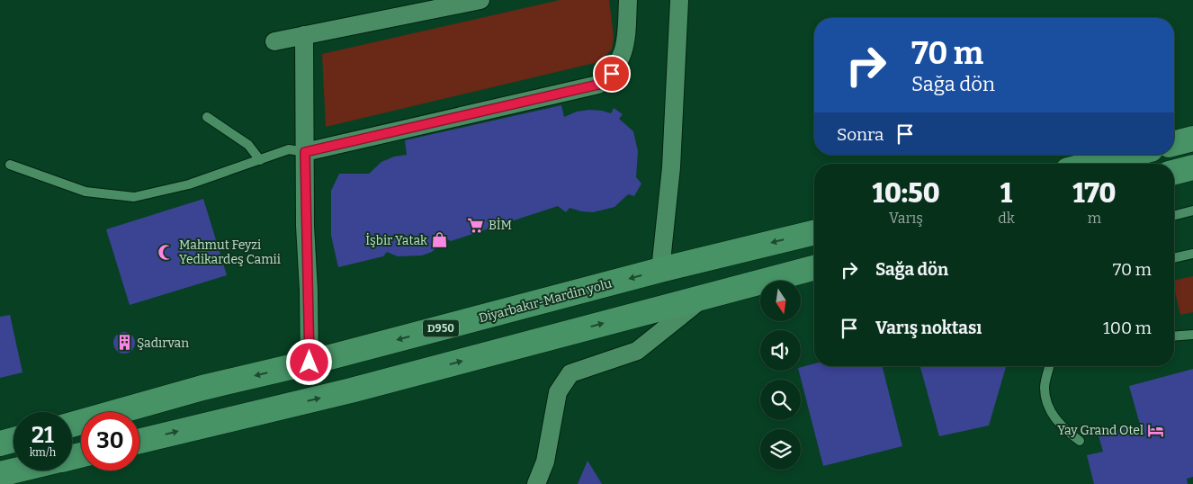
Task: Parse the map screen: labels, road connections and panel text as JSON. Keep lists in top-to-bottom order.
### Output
{
  "streets": {
    "highway": ["Diyarbakır-Mardin yolu", "D950"]
  },
  "places": {
    "supermarket": ["BİM"],
    "shop": ["İşbir Yatak"],
    "mosque": ["Mahmut Feyzi Yedikardeş Camii"],
    "building": ["Şadırvan"],
    "hotel": ["Yay Grand Otel"]
  },
  "north": "bottom",
  "page": {
    "turn": ["70 m", "Sağa dön"],
    "then": "Sonra",
    "eta": [
      "10:50",
      "Varış",
      "1",
      "dk",
      "170",
      "m"
    ],
    "list": [
      {
        "name": "Sağa dön",
        "value": "70 m"
      },
      {
        "name": "Varış noktası",
        "value": "100 m"
      }
    ],
    "speed": "21 km/h",
    "limit": "30"
  }
}
